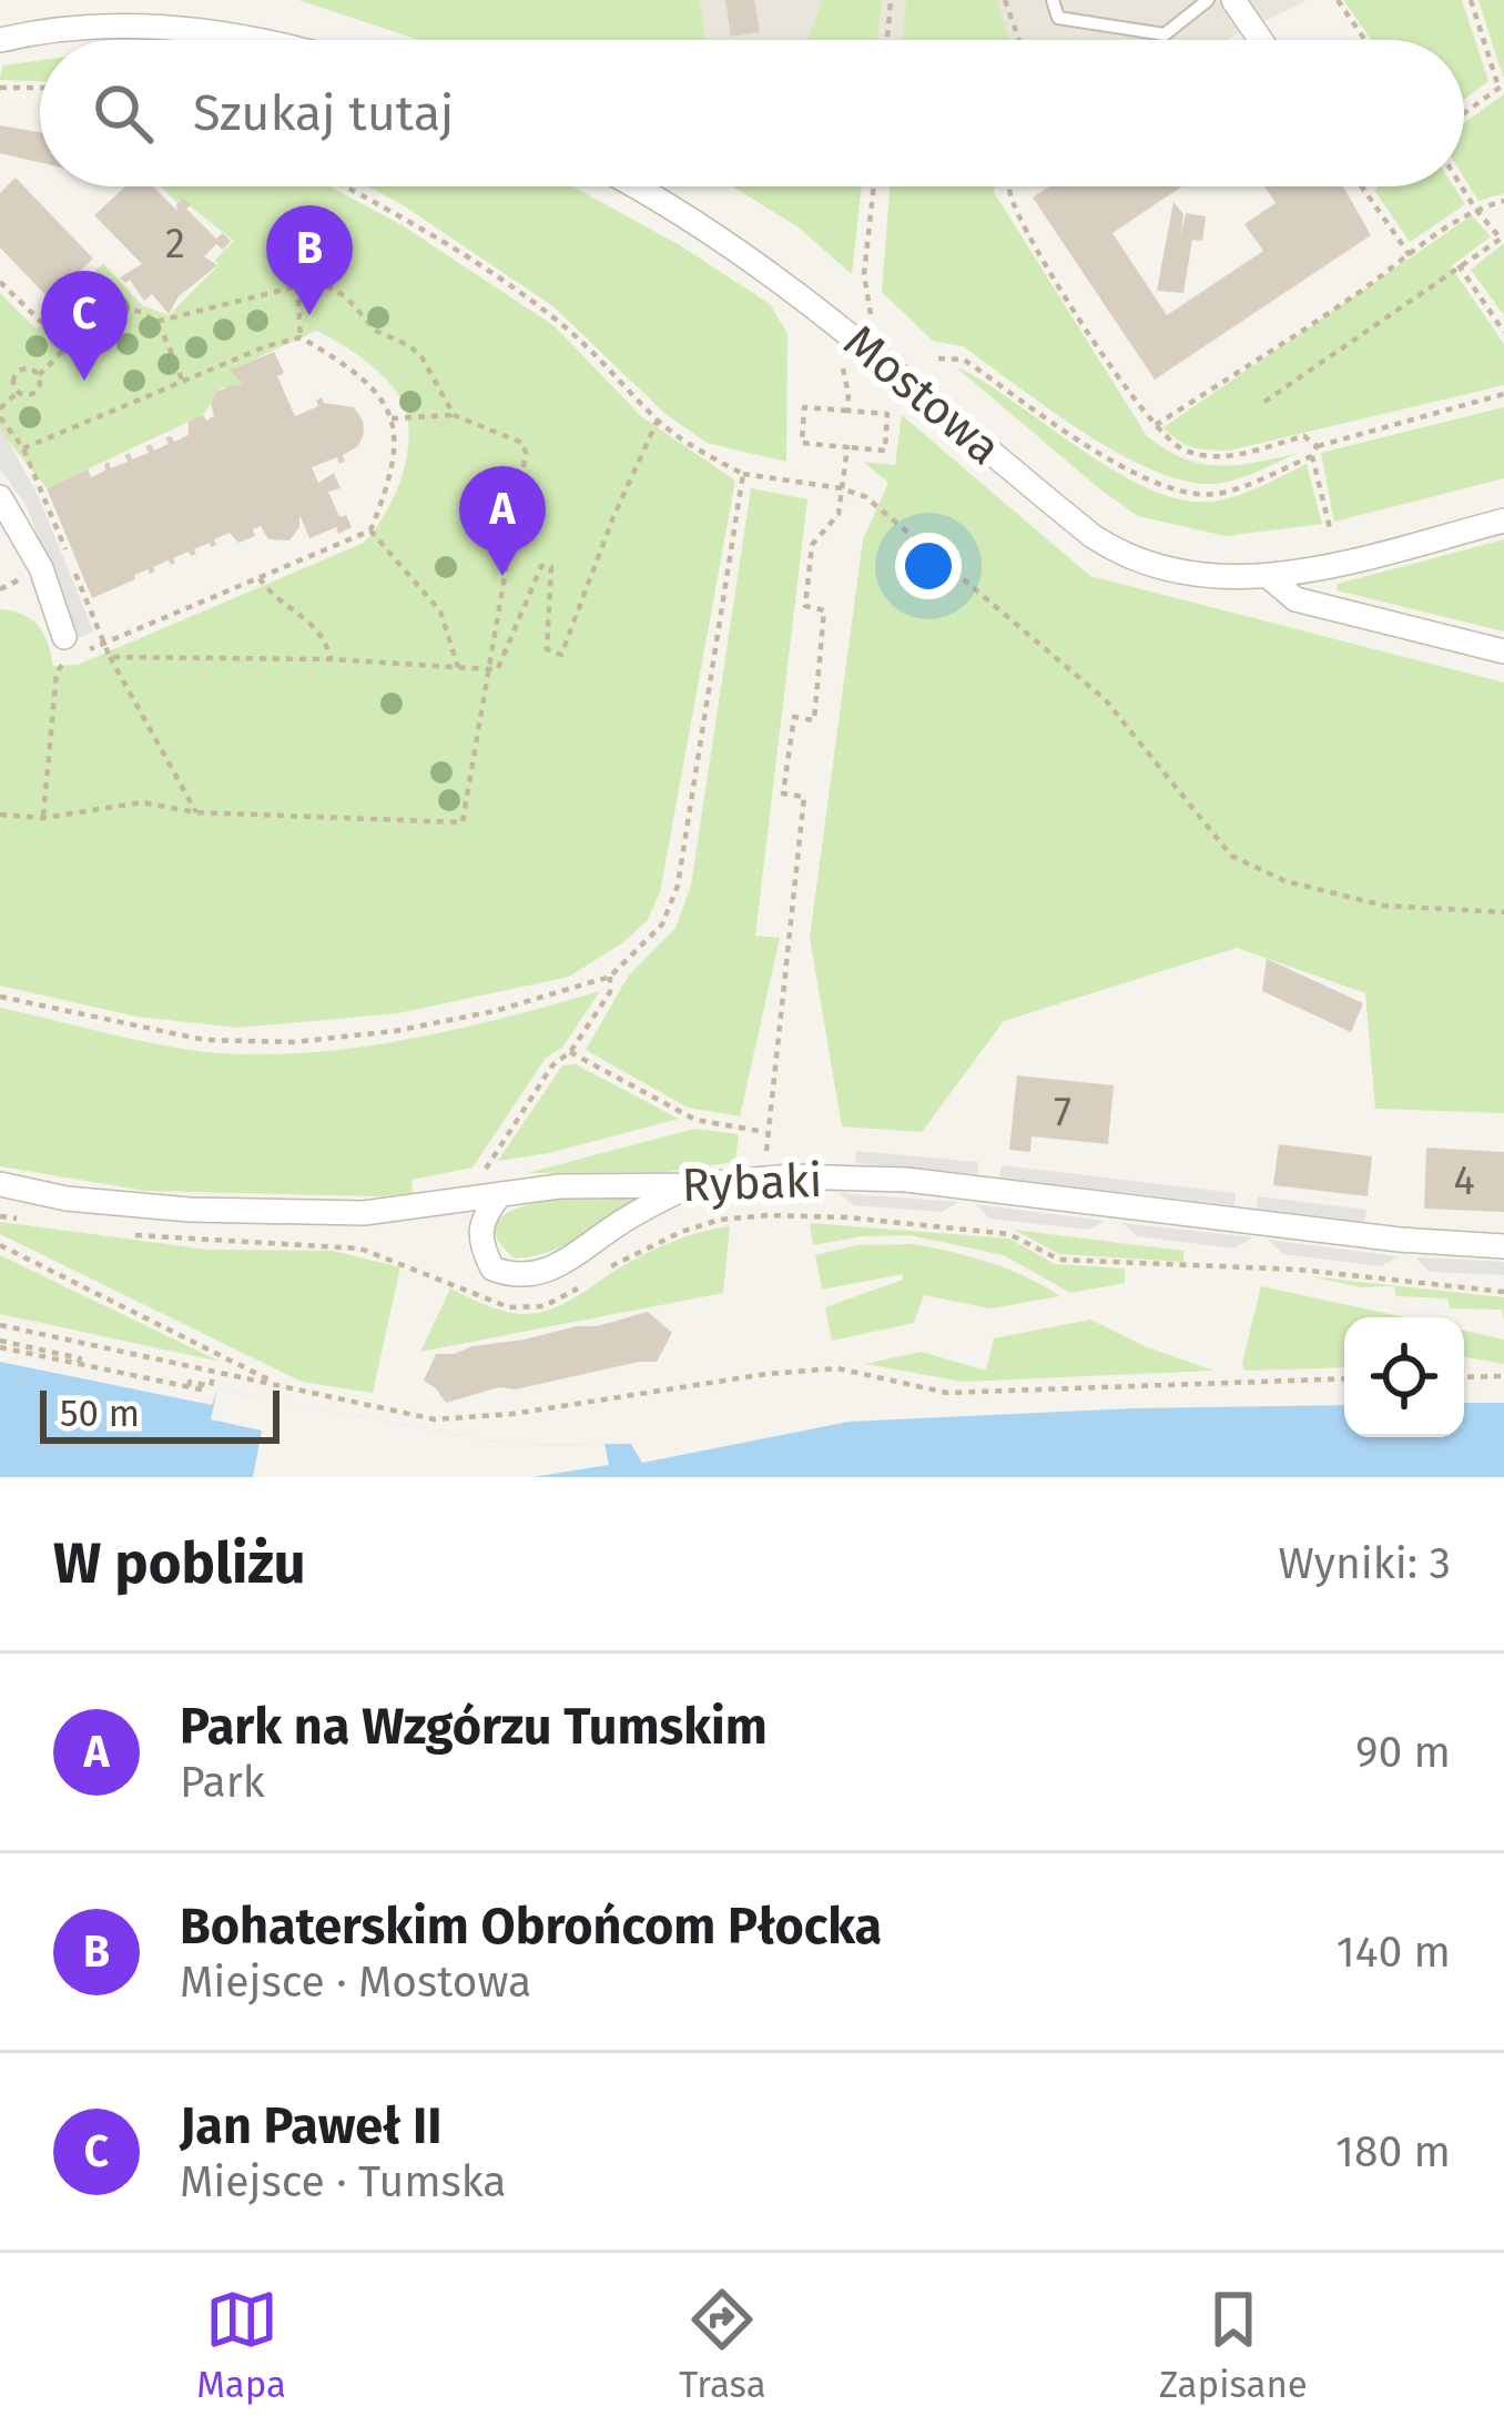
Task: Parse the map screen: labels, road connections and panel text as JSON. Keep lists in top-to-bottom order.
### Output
{
  "streets": {
    "street": ["Mostowa", "Rybaki"]
  },
  "house_numbers": ["2", "7", "4"],
  "scale_bar": "50 m",
  "page": {
    "search": "Szukaj tutaj",
    "pins": ["B", "C", "A"],
    "scale": "50 m",
    "heading": ["W pobliżu", "Wyniki: 3"],
    "list": [
      {
        "mark": "A",
        "name": "Park na Wzgórzu Tumskim",
        "note": "Park",
        "value": "90 m"
      },
      {
        "mark": "B",
        "name": "Bohaterskim Obrońcom Płocka",
        "note": "Miejsce · Mostowa",
        "value": "140 m"
      },
      {
        "mark": "C",
        "name": "Jan Paweł II",
        "note": "Miejsce · Tumska",
        "value": "180 m"
      }
    ],
    "nav": ["Mapa", "Trasa", "Zapisane"]
  }
}
